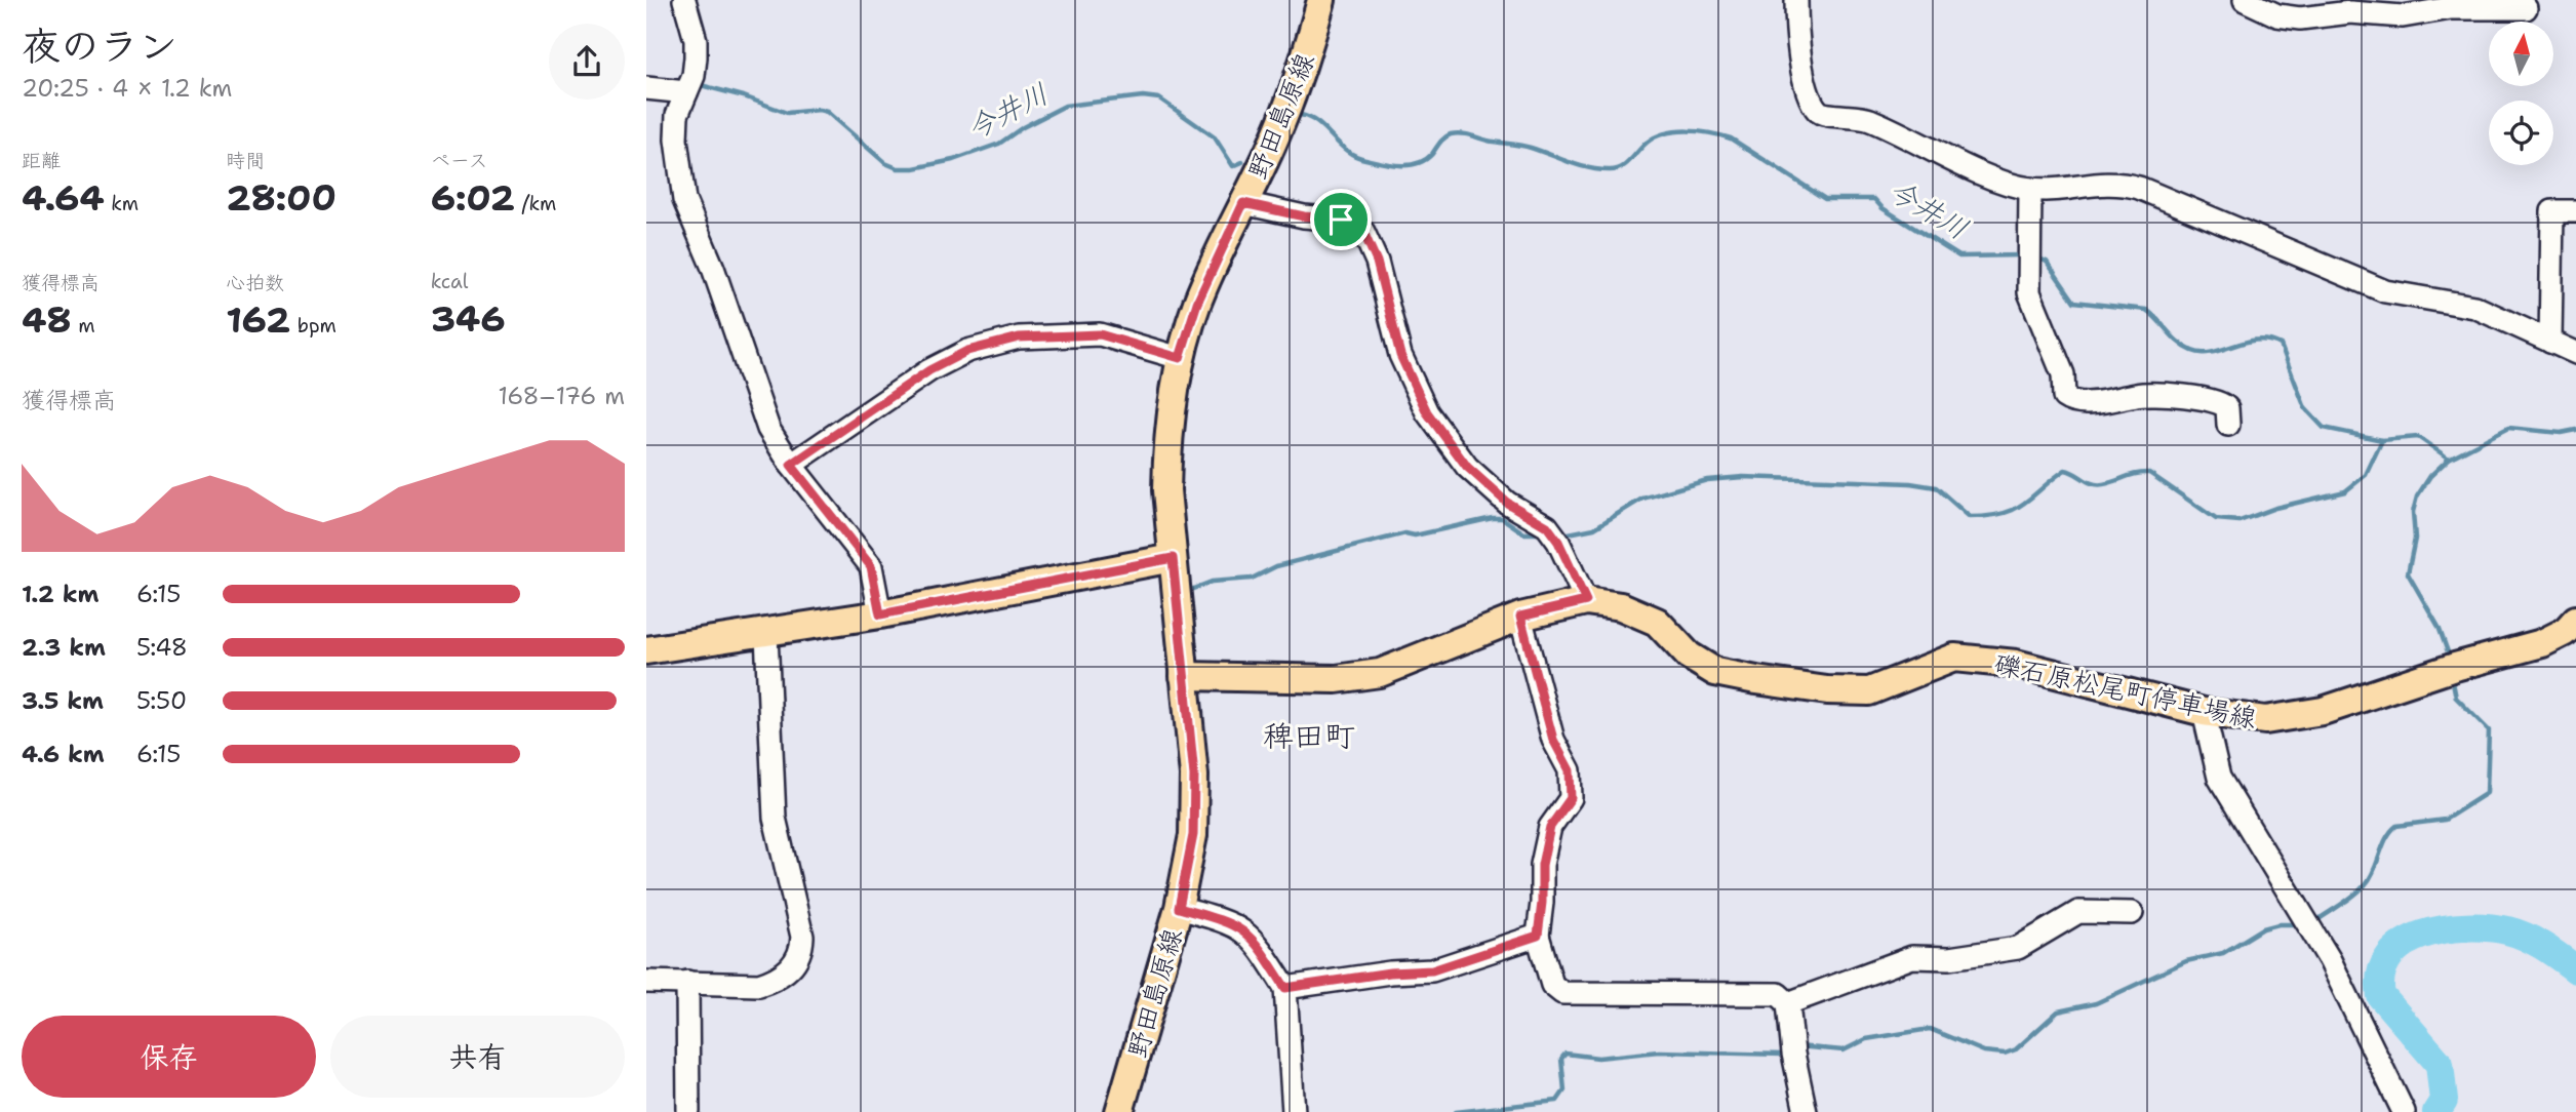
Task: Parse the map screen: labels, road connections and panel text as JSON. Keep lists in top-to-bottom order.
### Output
{
  "streets": {
    "main road": ["野田島原線", "礫石原松尾町停車場線"]
  },
  "crossings": [
    ["野田島原線", "礫石原松尾町停車場線"]
  ],
  "districts": ["稗田町"],
  "water": ["今井川"],
  "north": "top",
  "page": {
    "heading": ["夜のラン", "20:25 · 4 × 1.2 km"],
    "stats": [
      ["距離", "4.64 km"],
      ["時間", "28:00"],
      ["ペース", "6:02 /km"],
      ["獲得標高", "48 m"],
      ["心拍数", "162 bpm"],
      ["kcal", "346"]
    ],
    "chart": ["獲得標高", "168–176 m"],
    "list": [
      {
        "name": "1.2 km",
        "note": "6:15"
      },
      {
        "name": "2.3 km",
        "note": "5:48"
      },
      {
        "name": "3.5 km",
        "note": "5:50"
      },
      {
        "name": "4.6 km",
        "note": "6:15"
      }
    ],
    "buttons": ["保存", "共有"]
  }
}
